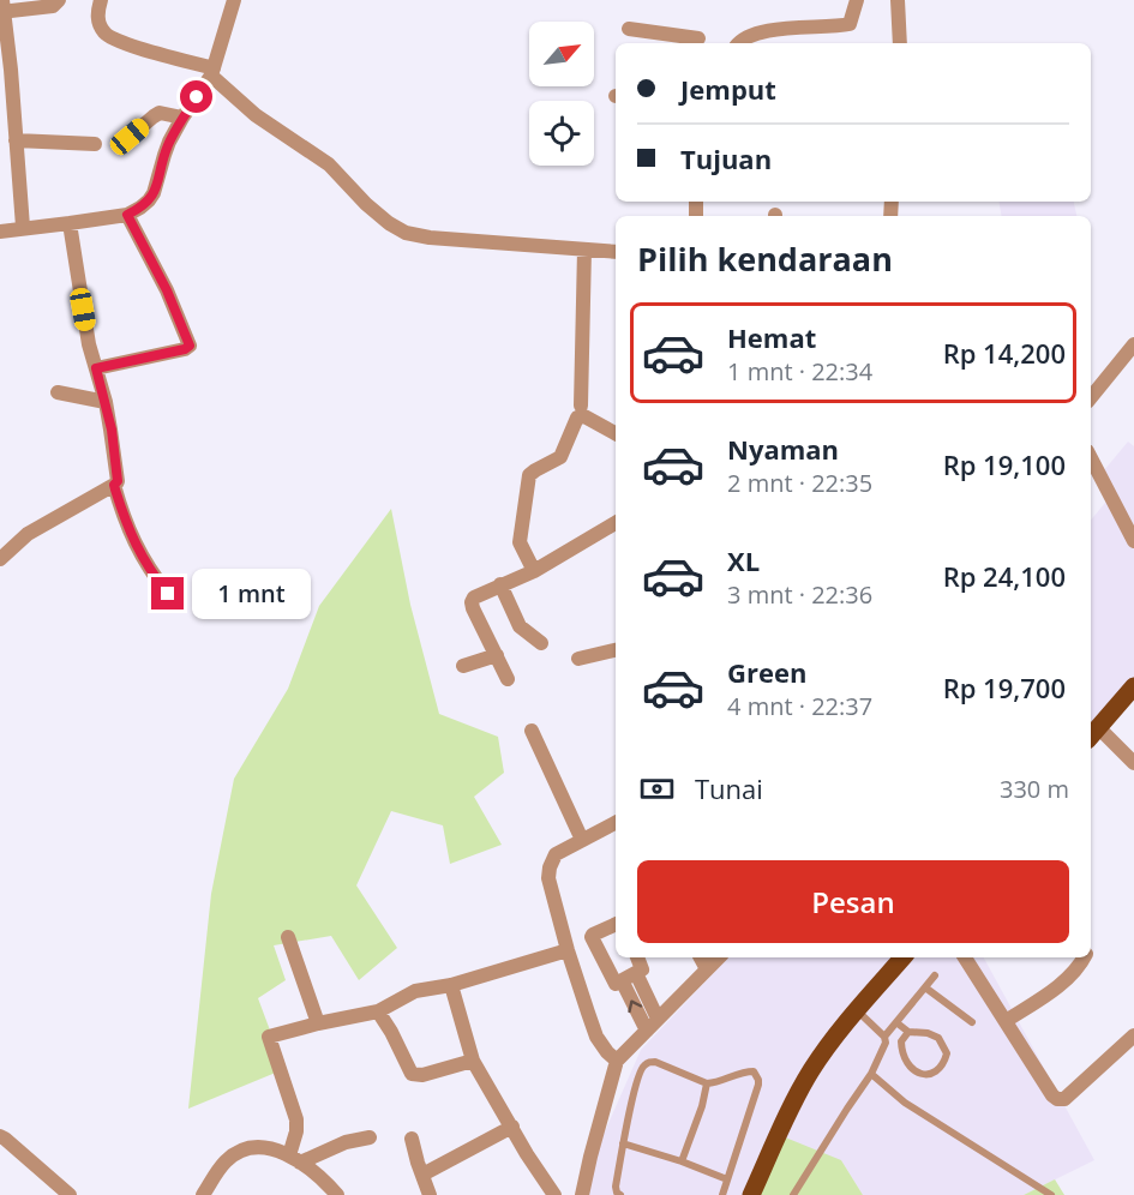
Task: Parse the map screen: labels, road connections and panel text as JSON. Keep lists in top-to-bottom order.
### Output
{
  "north": "top right",
  "page": {
    "banner": ["Jemput", "Tujuan"],
    "heading": "Pilih kendaraan",
    "list": [
      {
        "name": "Hemat",
        "note": "1 mnt · 22:34",
        "value": "Rp 14,200"
      },
      {
        "name": "Nyaman",
        "note": "2 mnt · 22:35",
        "value": "Rp 19,100"
      },
      {
        "name": "XL",
        "note": "3 mnt · 22:36",
        "value": "Rp 24,100"
      },
      {
        "name": "Green",
        "note": "4 mnt · 22:37",
        "value": "Rp 19,700"
      }
    ],
    "bubble": "1 mnt",
    "pay": ["Tunai", "330 m"],
    "buttons": "Pesan"
  }
}
